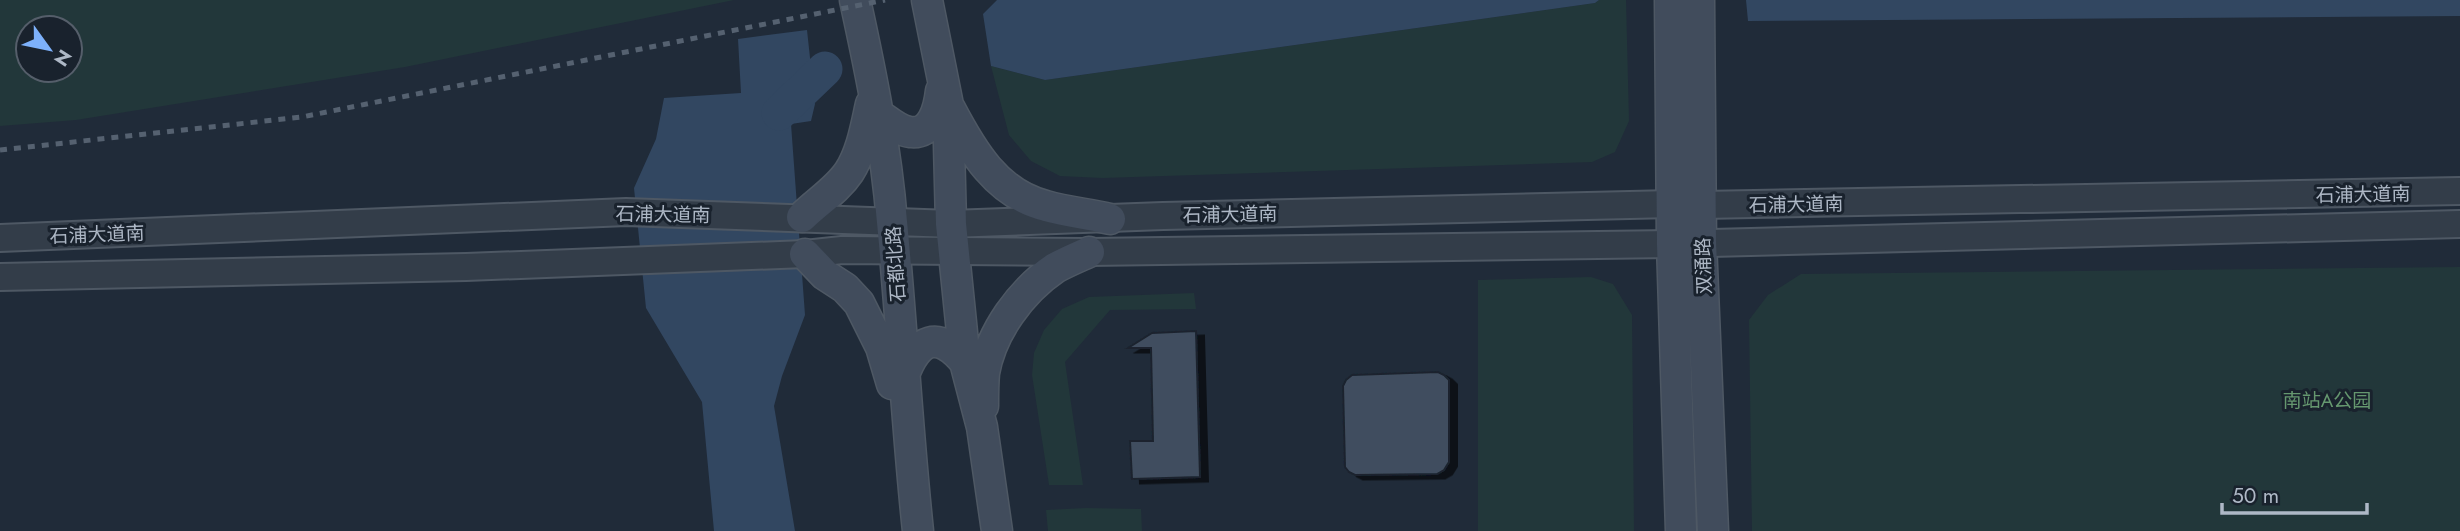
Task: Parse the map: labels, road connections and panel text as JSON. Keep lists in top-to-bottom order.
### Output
{
  "streets": {
    "main road": ["石都北路", "双涌路"],
    "street": ["石浦大道南"]
  },
  "crossings": [
    ["石浦大道南", "石都北路"],
    ["石浦大道南", "双涌路"]
  ],
  "parks": ["南站A公园"],
  "scale_bar": "50 m",
  "north": "bottom right"
}
